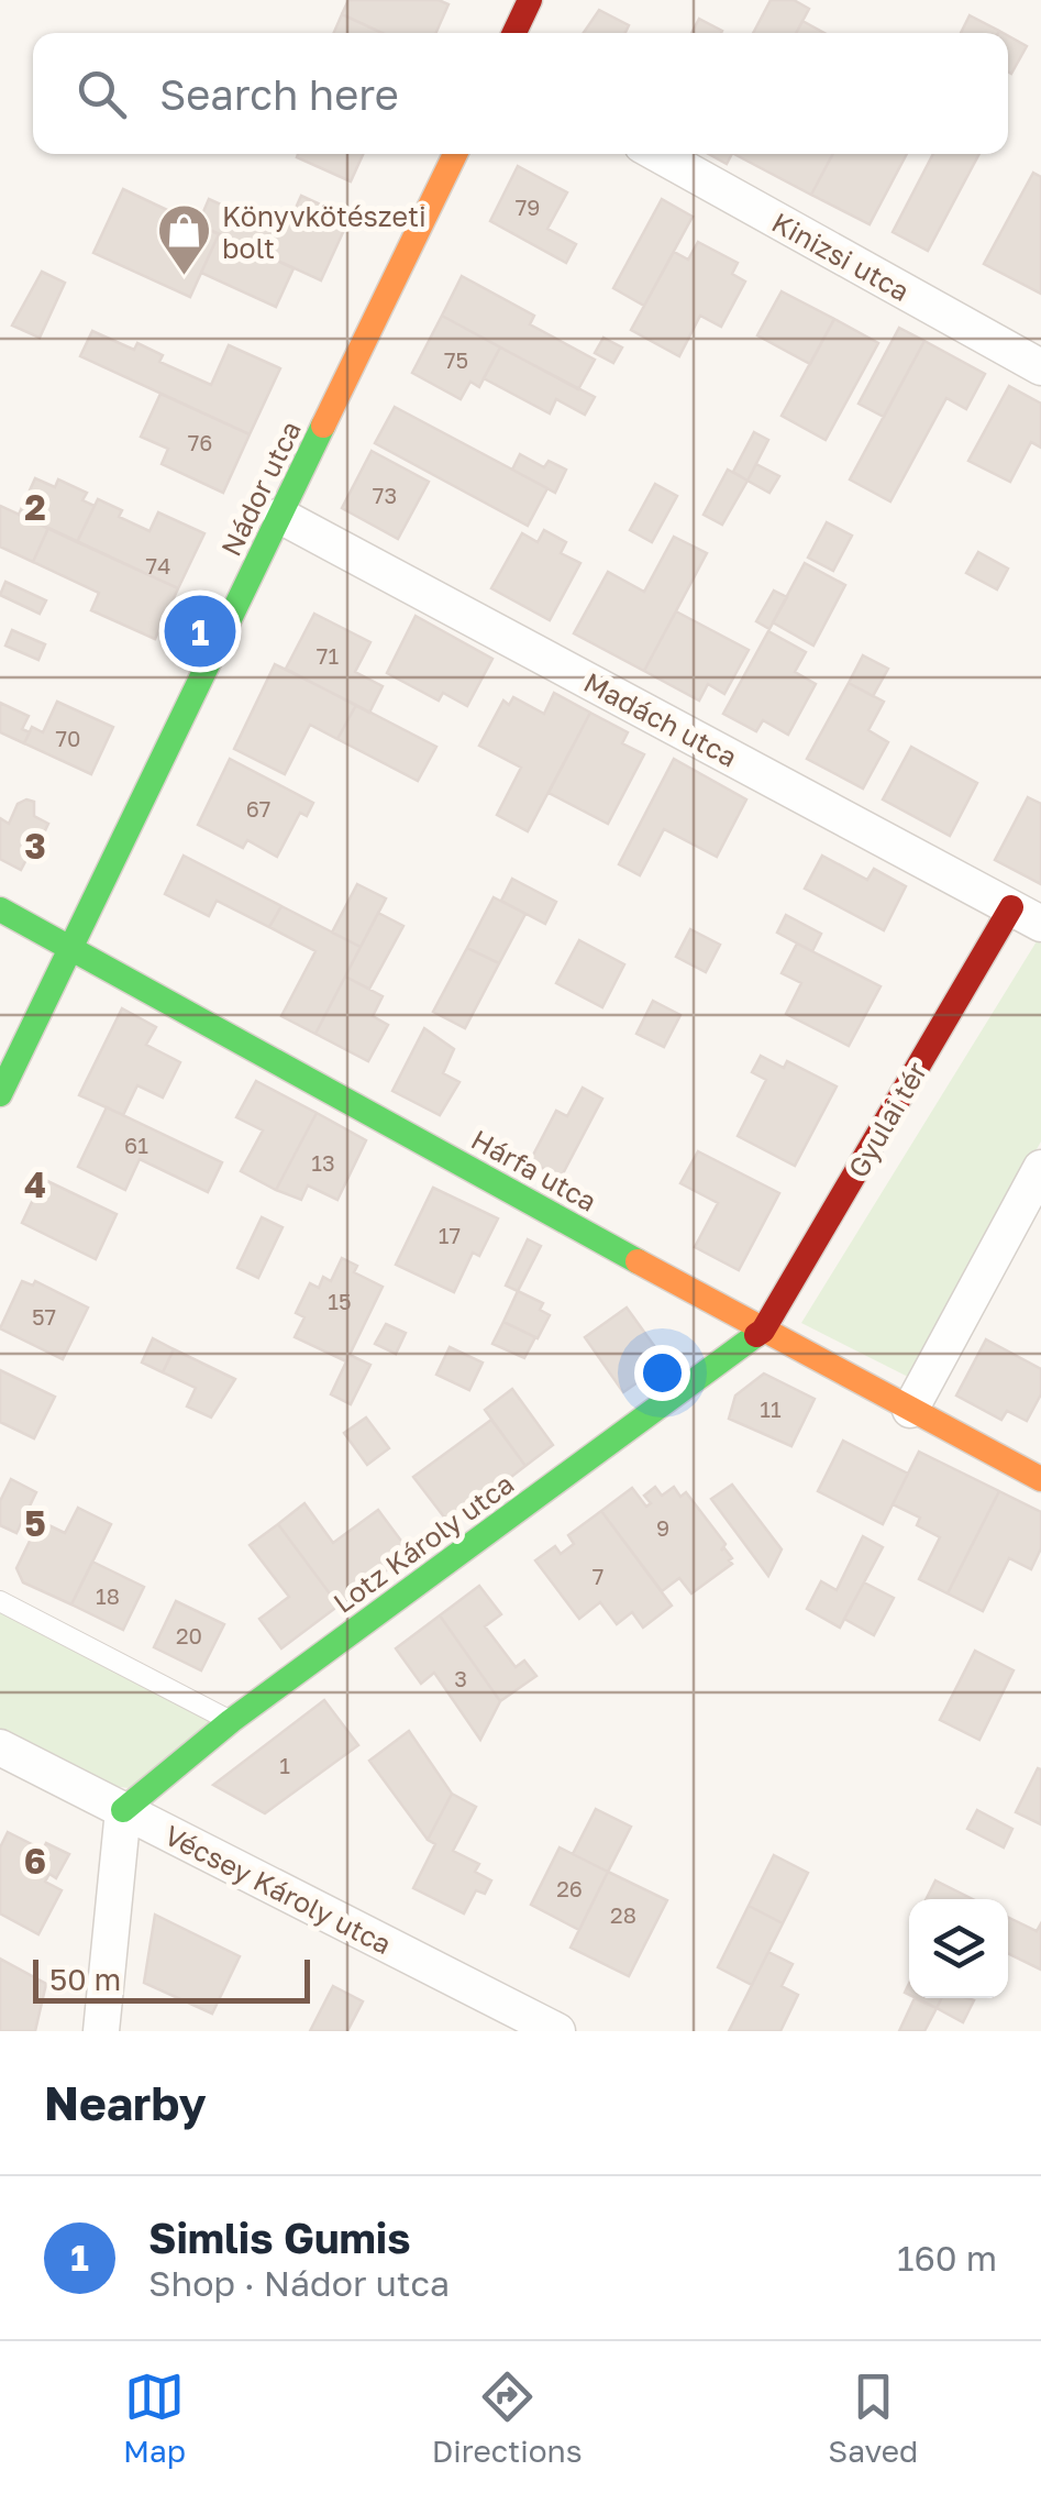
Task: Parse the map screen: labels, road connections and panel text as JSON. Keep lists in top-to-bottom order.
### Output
{
  "streets": {
    "street": [
      "Kinizsi utca",
      "Nádor utca",
      "Madách utca",
      "Gyulai tér",
      "Hárfa utca",
      "Lotz Károly utca",
      "Vécsey Károly utca"
    ]
  },
  "crossings": [
    ["Nádor utca", "Madách utca"],
    ["Nádor utca", "Hárfa utca"],
    ["Madách utca", "Gyulai tér"],
    ["Gyulai tér", "Hárfa utca"],
    ["Gyulai tér", "Lotz Károly utca"],
    ["Hárfa utca", "Lotz Károly utca"],
    ["Lotz Károly utca", "Vécsey Károly utca"]
  ],
  "places": {
    "shop": ["Könyvkötészeti bolt"]
  },
  "house_numbers": [
    "79",
    "75",
    "76",
    "73",
    "74",
    "71",
    "70",
    "67",
    "61",
    "13",
    "17",
    "15",
    "57",
    "11",
    "9",
    "7",
    "18",
    "20",
    "3",
    "1",
    "26",
    "28"
  ],
  "scale_bar": "50 m",
  "page": {
    "search": "Search here",
    "pins": "1",
    "scale": "50 m",
    "heading": "Nearby",
    "list": [
      {
        "mark": "1",
        "name": "Simlis Gumis",
        "note": "Shop · Nádor utca",
        "value": "160 m"
      }
    ],
    "nav": ["Map", "Directions", "Saved"]
  },
  "grid": {
    "rows": [
      "2",
      "3",
      "4",
      "5",
      "6"
    ]
  }
}
